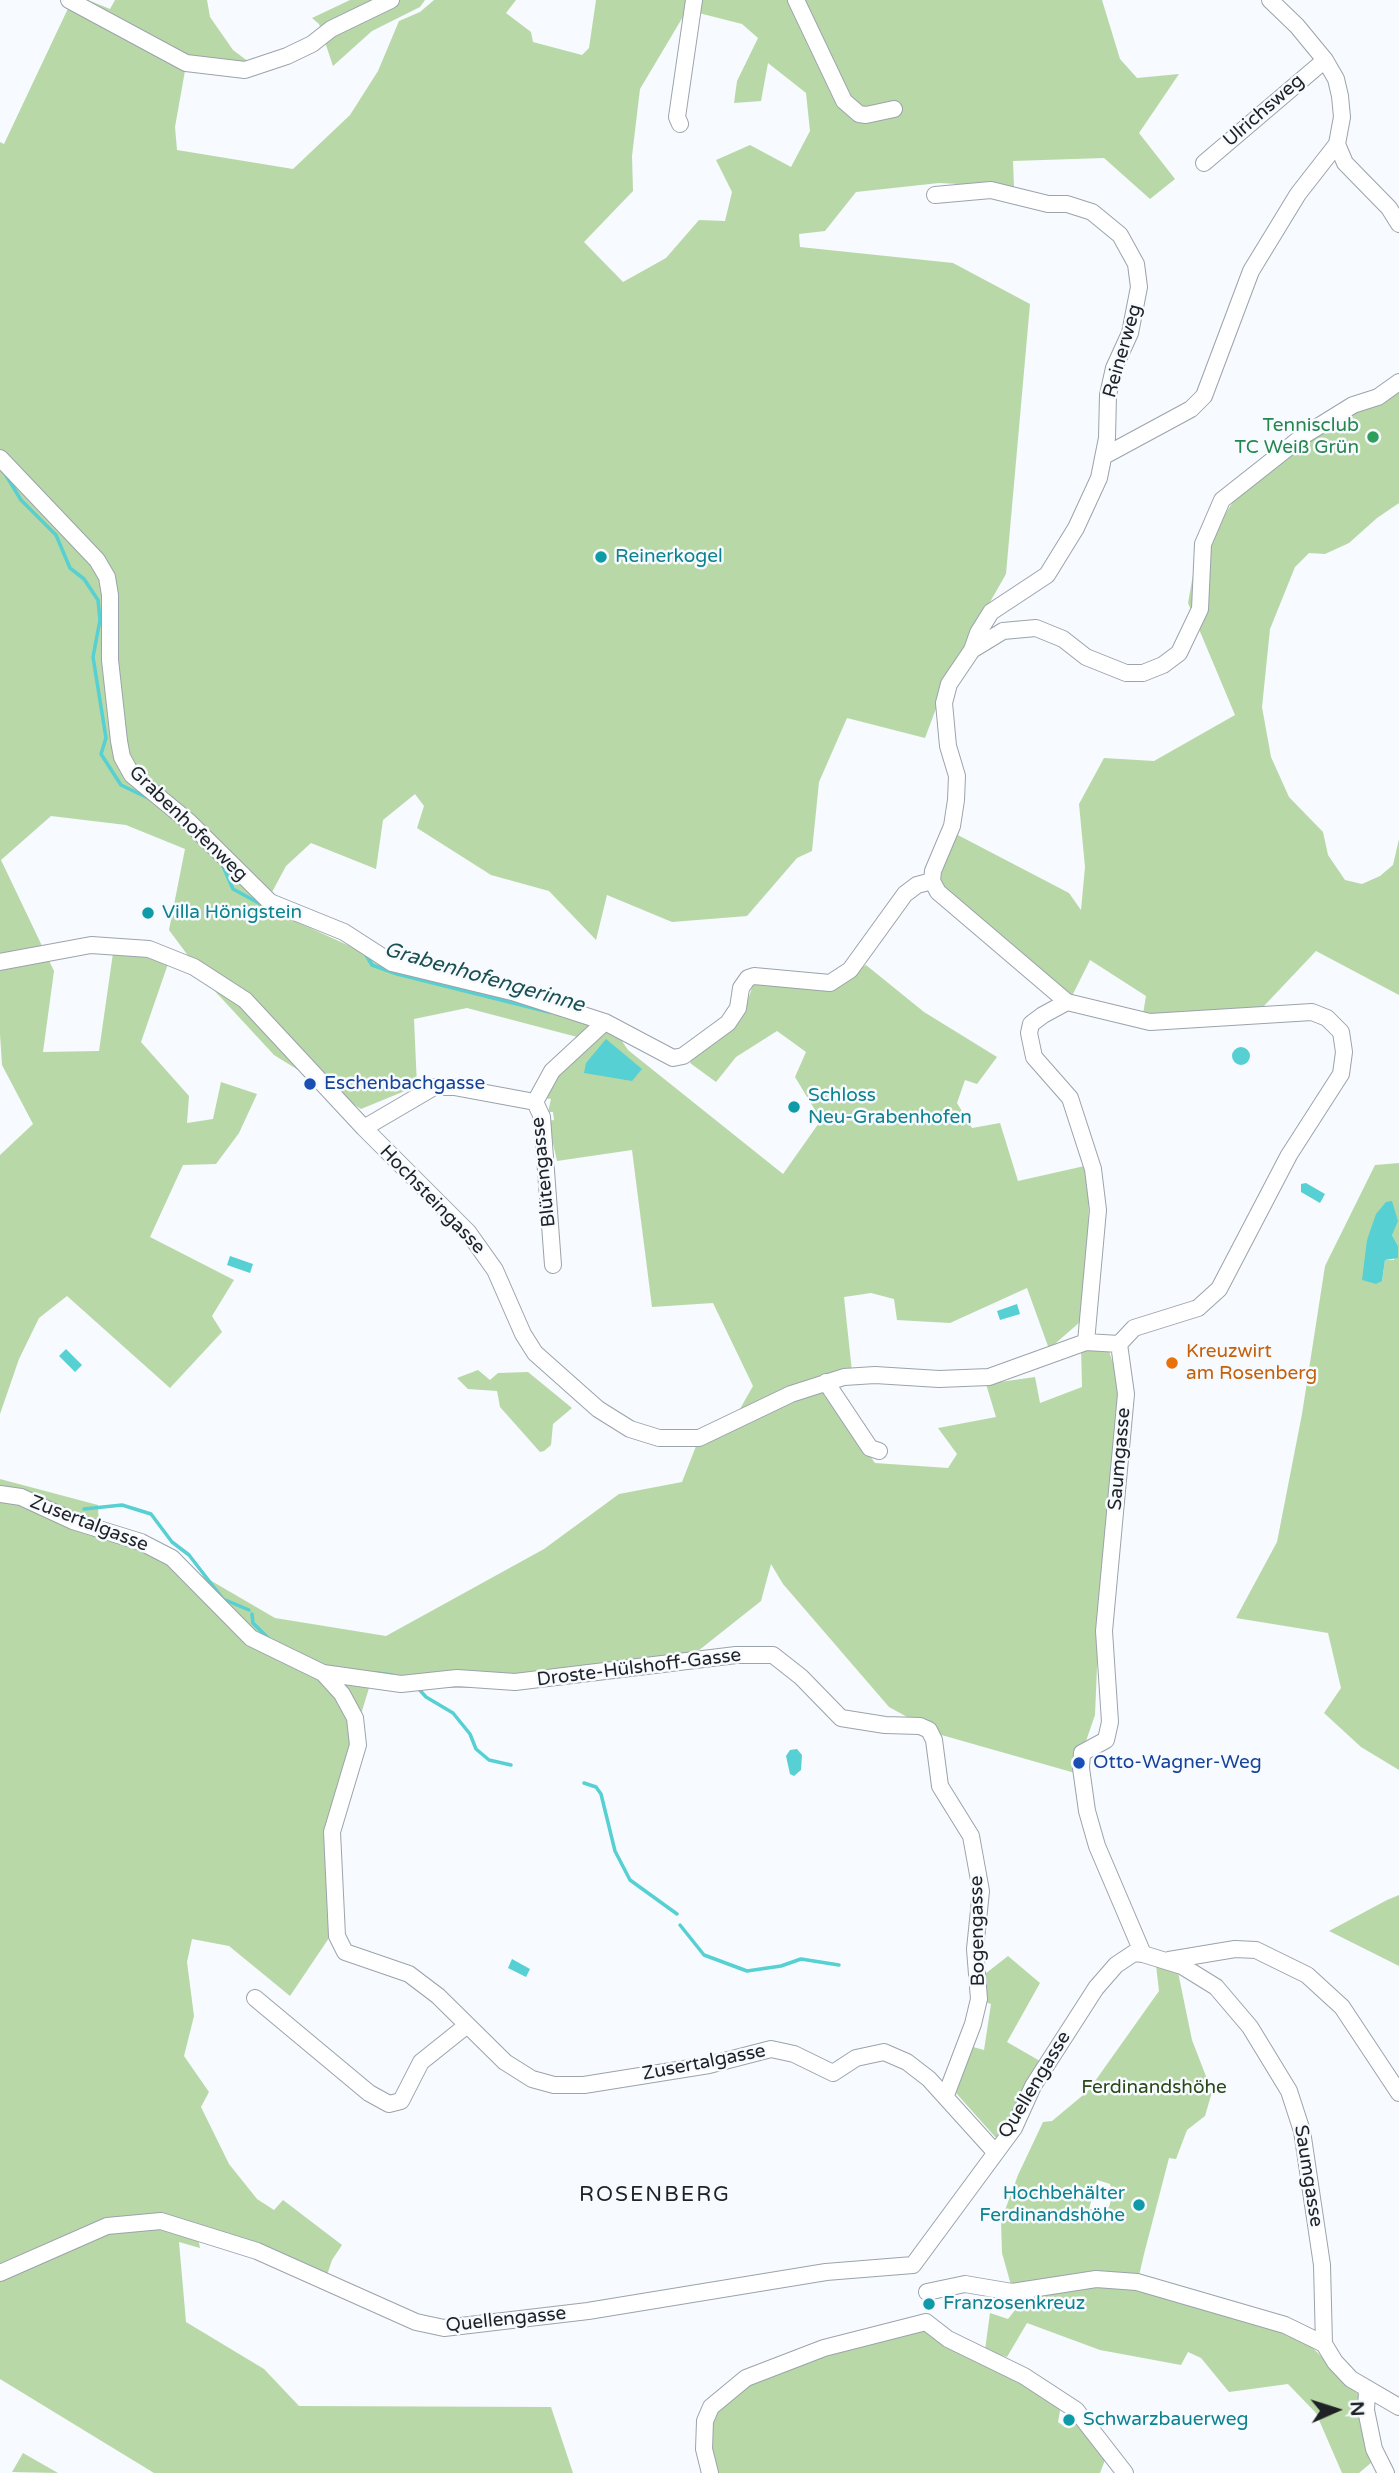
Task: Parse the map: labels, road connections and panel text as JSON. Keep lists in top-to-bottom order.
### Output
{
  "streets": {
    "street": [
      "Ulrichsweg",
      "Reinerweg",
      "Grabenhofenweg",
      "Blütengasse",
      "Hochsteingasse",
      "Saumgasse",
      "Zusertalgasse",
      "Droste-Hülshoff-Gasse",
      "Bogengasse",
      "Quellengasse"
    ]
  },
  "crossings": [
    ["Reinerweg", "Grabenhofenweg"],
    ["Grabenhofenweg", "Blütengasse"],
    ["Hochsteingasse", "Saumgasse"],
    ["Saumgasse", "Quellengasse"],
    ["Zusertalgasse", "Droste-Hülshoff-Gasse"],
    ["Zusertalgasse", "Bogengasse"],
    ["Zusertalgasse", "Quellengasse"],
    ["Droste-Hülshoff-Gasse", "Bogengasse"]
  ],
  "districts": ["ROSENBERG"],
  "water": ["Grabenhofengerinne"],
  "parks": ["Ferdinandshöhe"],
  "places": [
    "Tennisclub TC Weiß Grün",
    "Reinerkogel",
    "Villa Hönigstein",
    "Eschenbachgasse",
    "Schloss Neu-Grabenhofen",
    "Kreuzwirt am Rosenberg",
    "Otto-Wagner-Weg",
    "Hochbehälter Ferdinandshöhe",
    "Franzosenkreuz",
    "Schwarzbauerweg"
  ],
  "north": "right"
}
